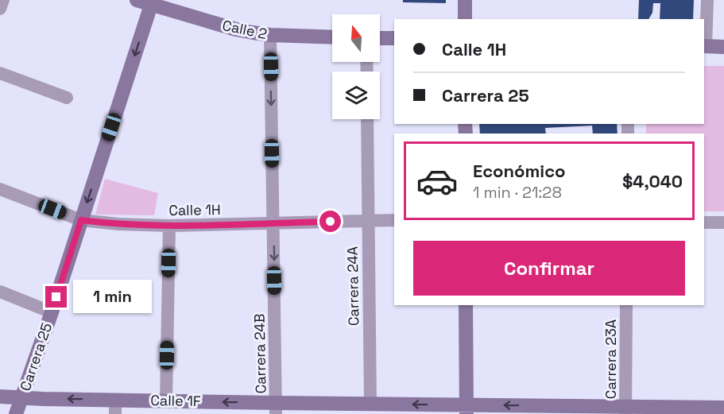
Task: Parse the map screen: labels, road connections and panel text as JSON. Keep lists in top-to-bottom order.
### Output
{
  "streets": {
    "street": [
      "Calle 2",
      "Calle 1H",
      "Carrera 24A",
      "Carrera 24B",
      "Carrera 25",
      "Carrera 23A",
      "Calle 1F"
    ]
  },
  "crossings": [
    ["Calle 2", "Carrera 24B"],
    ["Calle 2", "Carrera 25"],
    ["Calle 1H", "Carrera 24A"],
    ["Calle 1H", "Carrera 24B"],
    ["Calle 1H", "Carrera 25"],
    ["Carrera 24A", "Calle 1F"],
    ["Carrera 24B", "Calle 1F"],
    ["Carrera 25", "Calle 1F"],
    ["Carrera 23A", "Calle 1F"]
  ],
  "one_way": ["Carrera 25", "Calle 1F"],
  "north": "top",
  "page": {
    "banner": ["Calle 1H", "Carrera 25"],
    "list": [
      {
        "name": "Económico",
        "note": "1 min · 21:28",
        "value": "$4,040"
      }
    ],
    "buttons": "Confirmar",
    "bubble": "1 min"
  }
}
